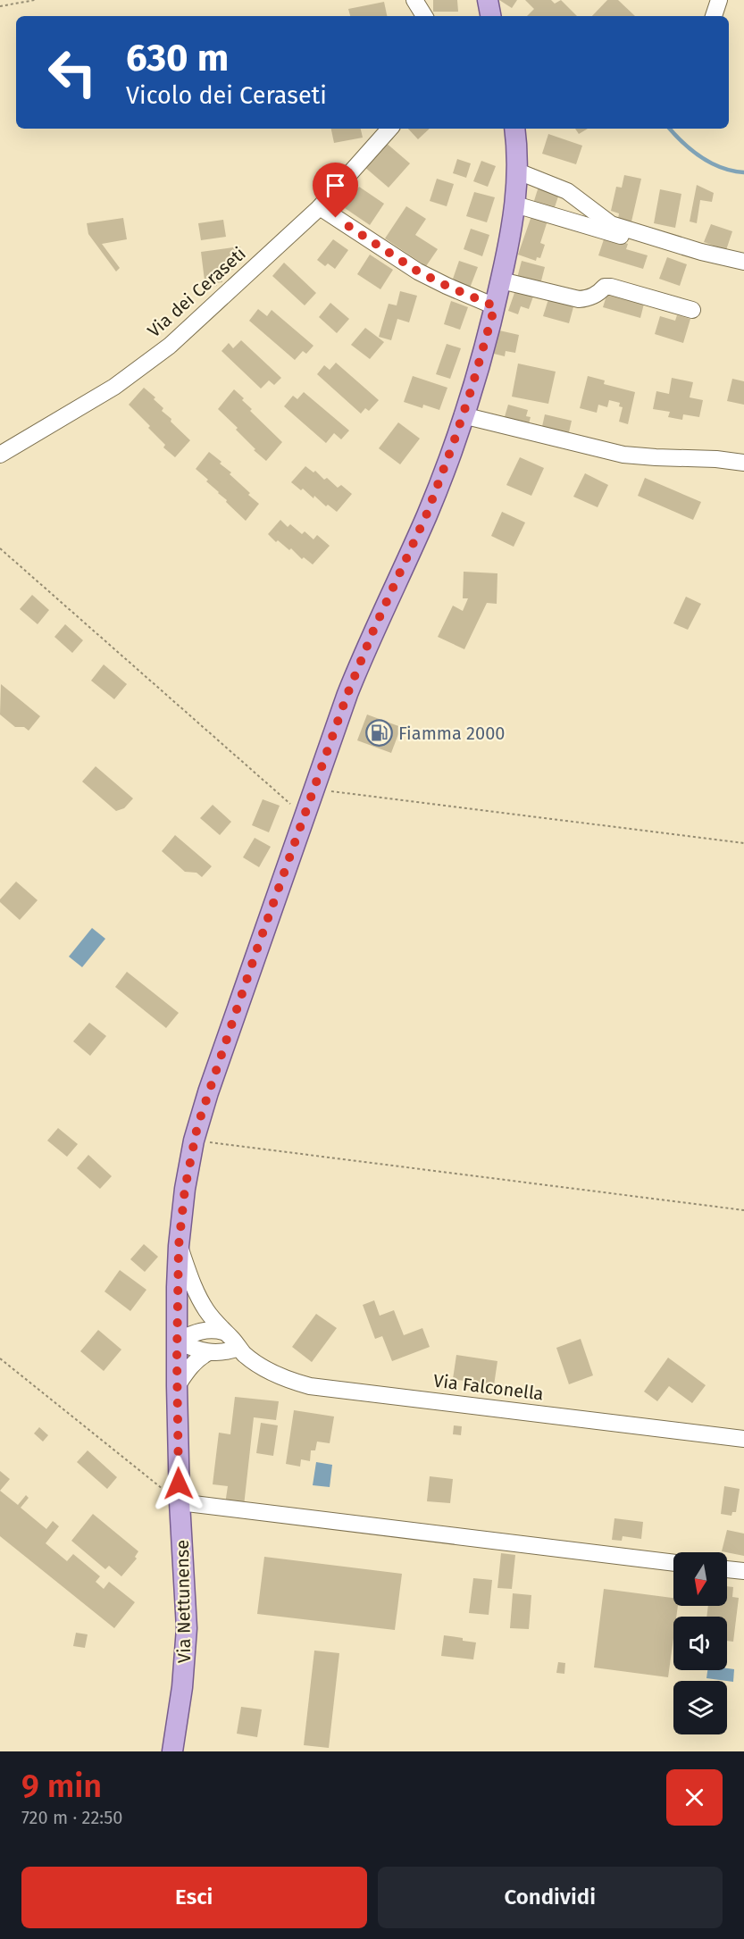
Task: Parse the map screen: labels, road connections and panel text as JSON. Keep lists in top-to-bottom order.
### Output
{
  "streets": {
    "main road": ["Via Nettunense"],
    "street": ["Via dei Ceraseti", "Via Falconella"]
  },
  "crossings": [
    ["Via Falconella", "Via Nettunense"]
  ],
  "places": {
    "fuel station": ["Fiamma 2000"]
  },
  "north": "bottom",
  "page": {
    "turn": ["630 m", "Vicolo dei Ceraseti"],
    "heading": ["9 min", "720 m · 22:50"],
    "buttons": ["Esci", "Condividi"]
  }
}
